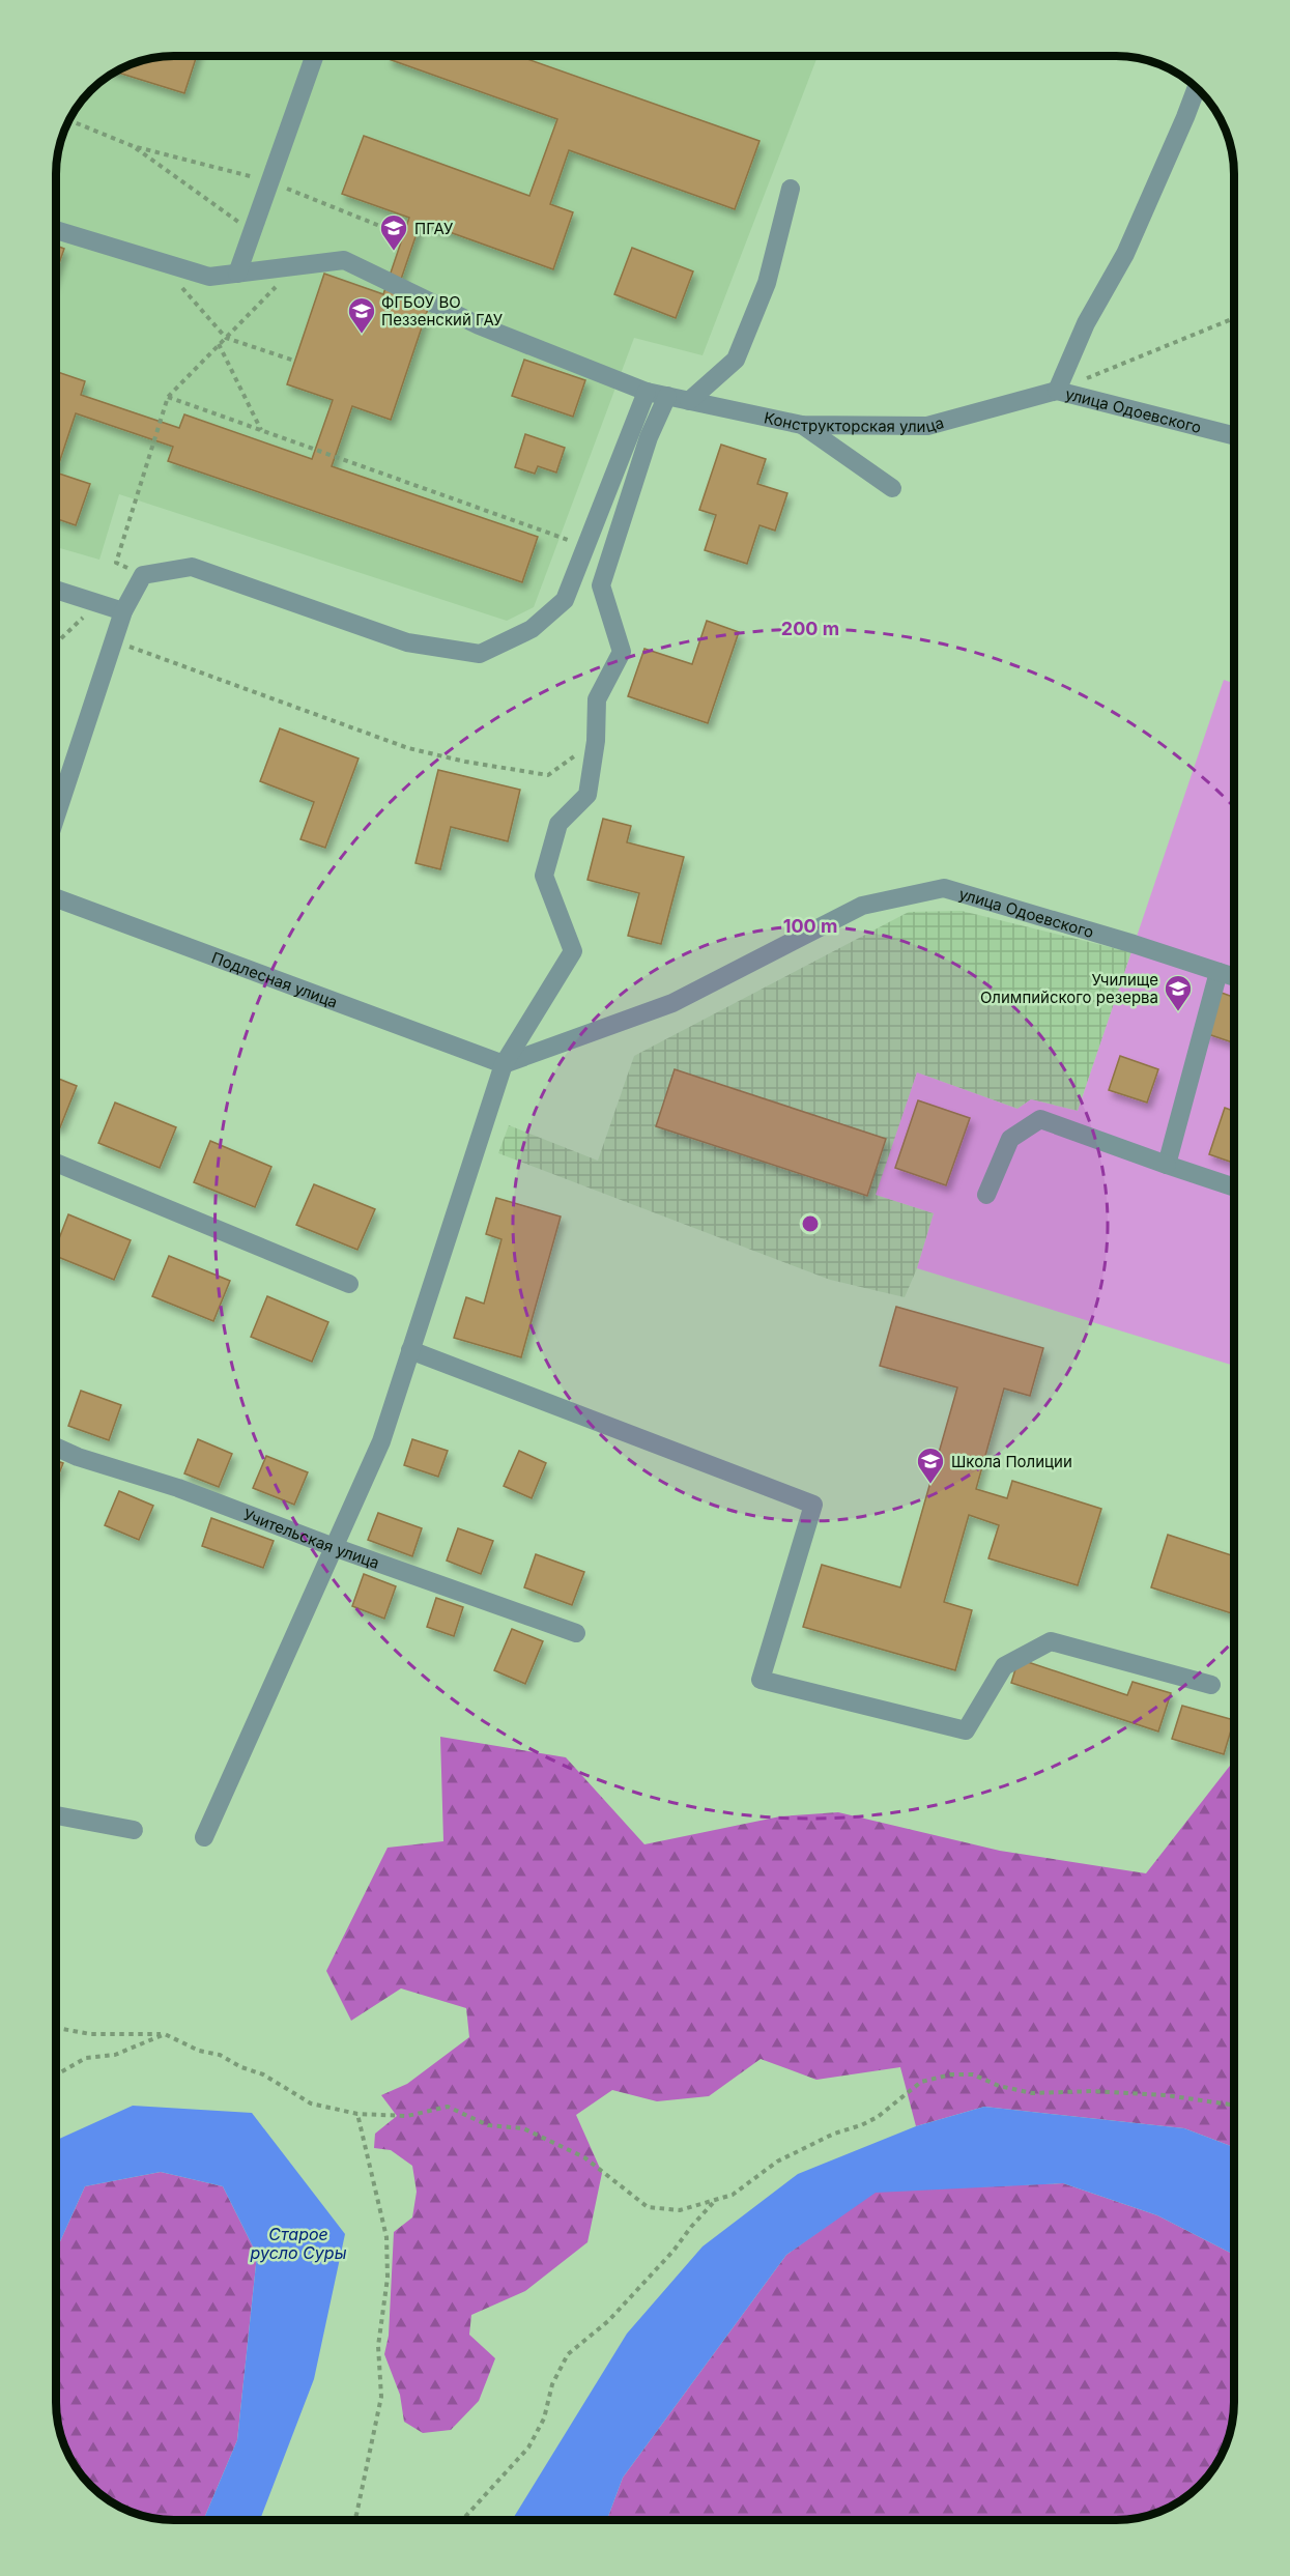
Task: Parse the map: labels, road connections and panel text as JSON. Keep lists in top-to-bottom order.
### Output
{
  "streets": {
    "street": [
      "улица Одоевского",
      "Конструкторская улица",
      "Подлесная улица",
      "Учительская улица"
    ]
  },
  "crossings": [
    ["улица Одоевского", "Конструкторская улица"],
    ["улица Одоевского", "Подлесная улица"]
  ],
  "water": ["Старое русло Суры"],
  "places": {
    "school or university": [
      "ПГАУ",
      "ФГБОУ ВО Пеззенский ГАУ",
      "Училище Олимпийского резерва",
      "Школа Полиции"
    ]
  },
  "rings": ["200 m", "100 m"]
}
